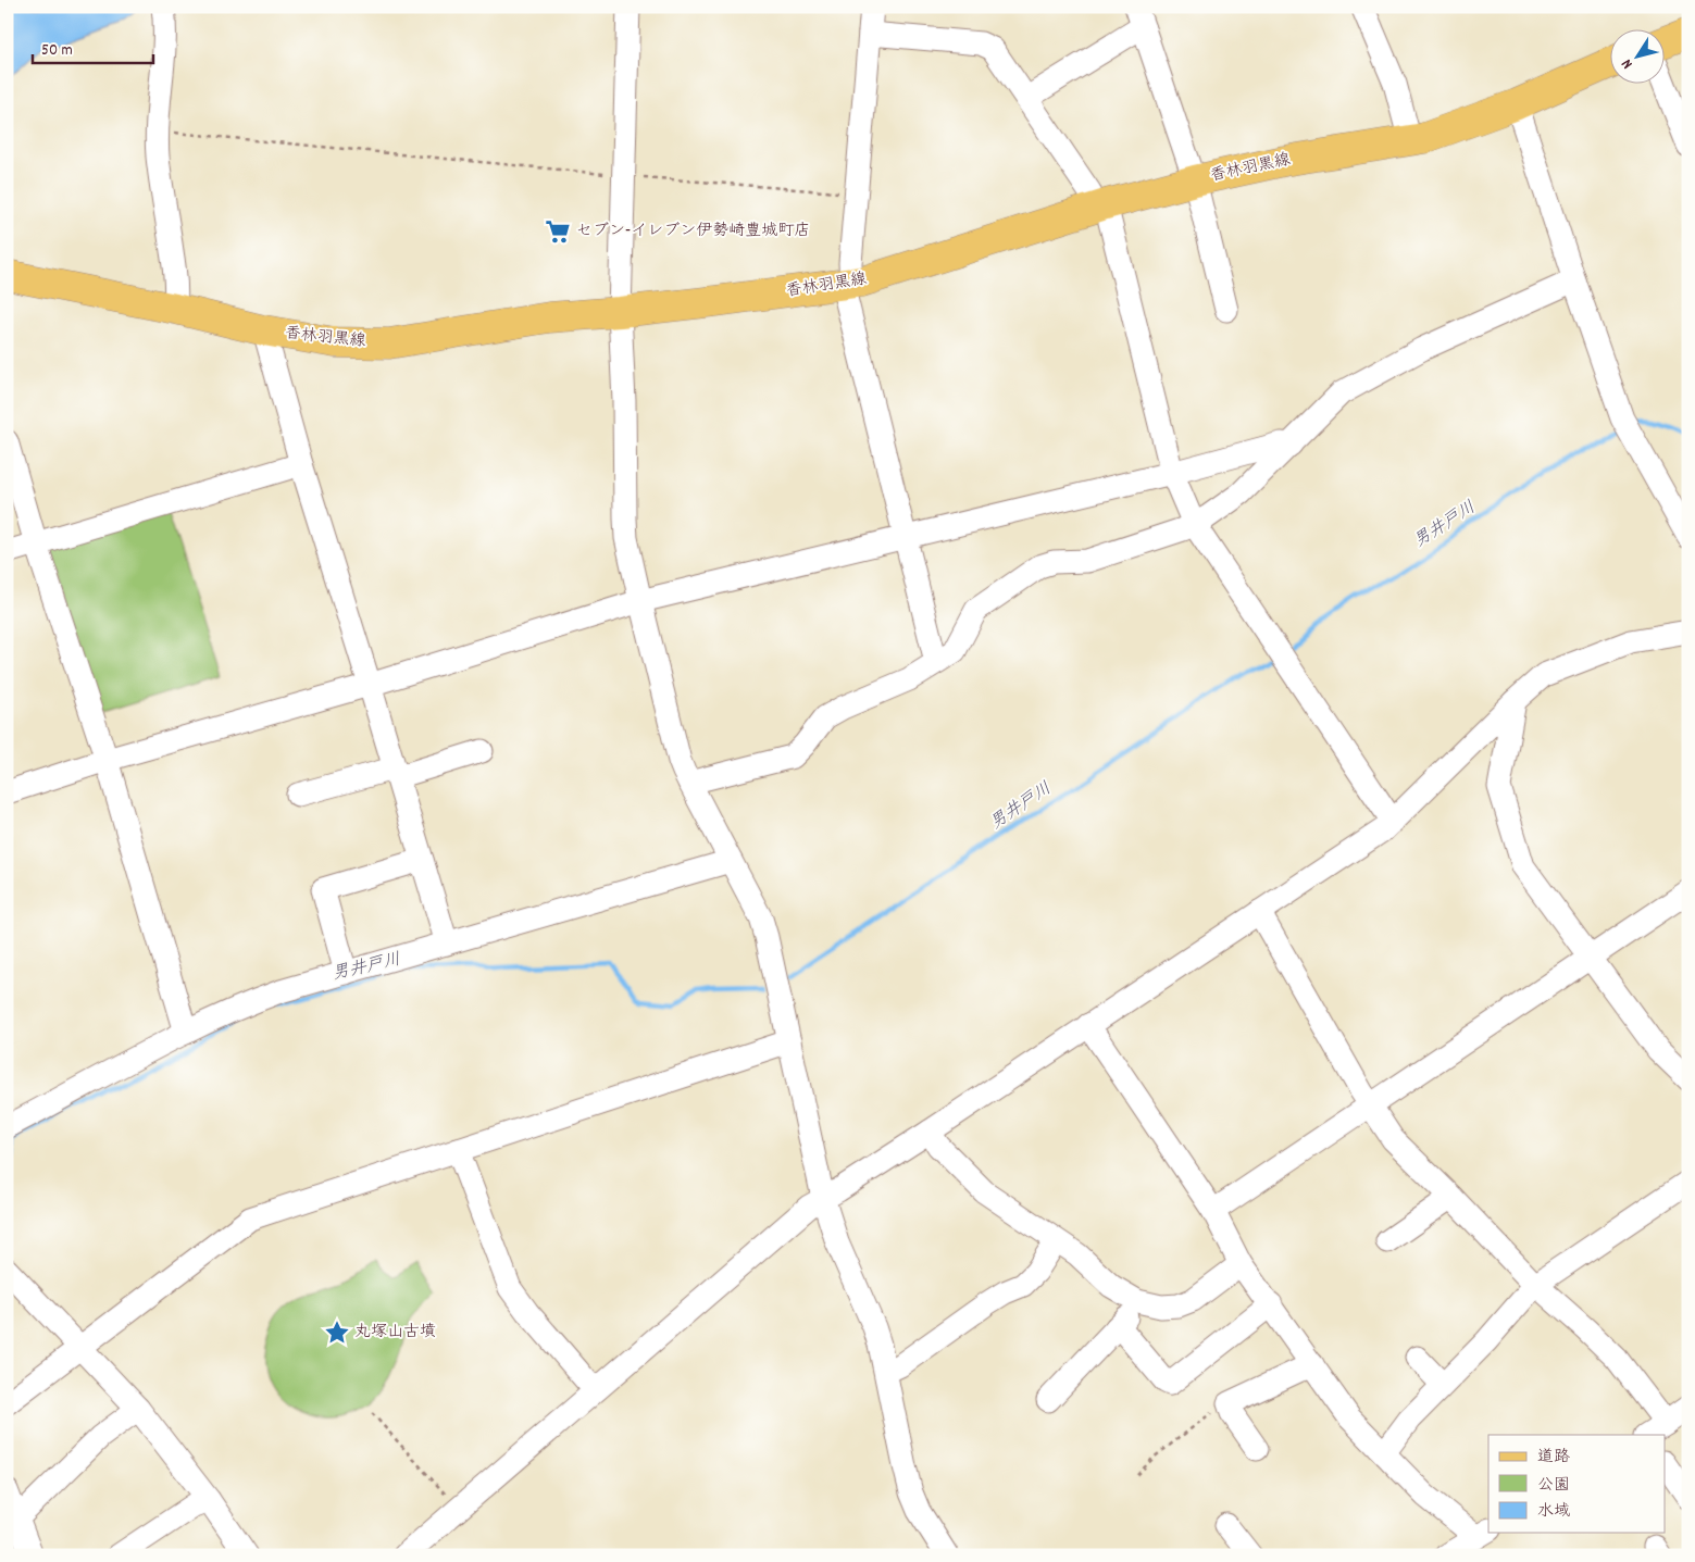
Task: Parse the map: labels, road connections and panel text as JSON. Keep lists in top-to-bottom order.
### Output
{
  "streets": {
    "main road": ["香林羽黒線"]
  },
  "water": ["男井戸川"],
  "places": {
    "supermarket": ["セブン-イレブン伊勢崎豊城町店"],
    "place": ["丸塚山古墳"]
  },
  "legend": ["道路", "公園", "水域"],
  "scale_bar": "50 m",
  "north": "bottom left"
}
